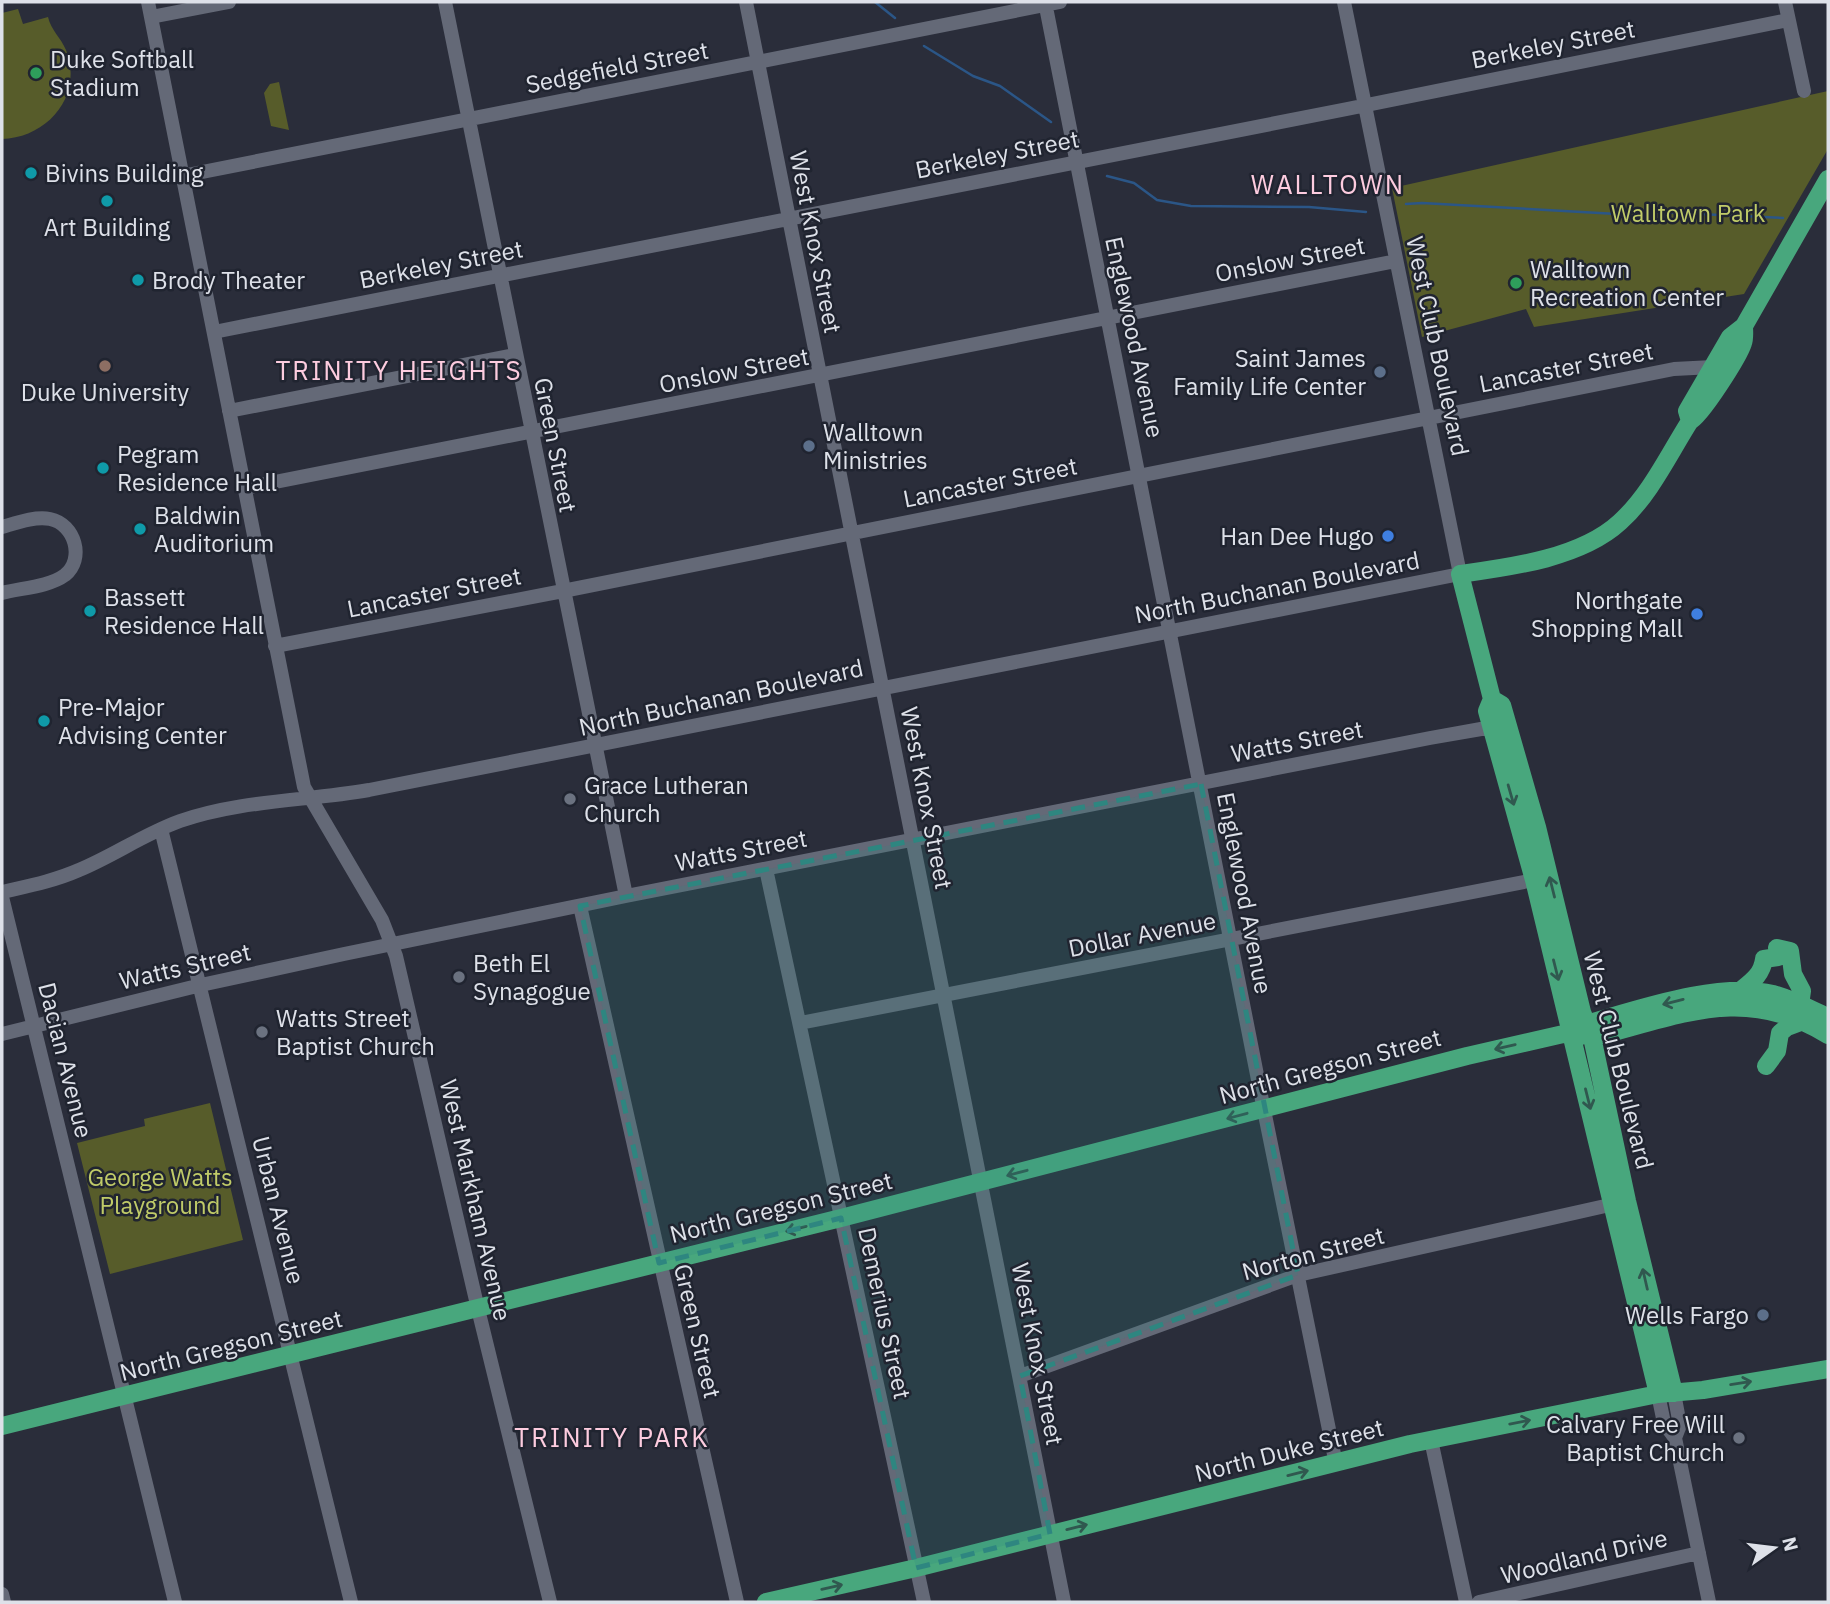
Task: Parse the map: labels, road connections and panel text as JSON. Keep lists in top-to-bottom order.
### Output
{
  "streets": {
    "main road": ["West Club Boulevard", "North Gregson Street", "North Duke Street"],
    "street": [
      "Berkeley Street",
      "Sedgefield Street",
      "West Knox Street",
      "Onslow Street",
      "Englewood Avenue",
      "Lancaster Street",
      "Green Street",
      "North Buchanan Boulevard",
      "Watts Street",
      "Dollar Avenue",
      "Dacian Avenue",
      "West Markham Avenue",
      "Urban Avenue",
      "Norton Street",
      "Demerius Street",
      "Woodland Drive"
    ]
  },
  "crossings": [
    ["Berkeley Street", "West Knox Street"],
    ["Berkeley Street", "Englewood Avenue"],
    ["Berkeley Street", "West Club Boulevard"],
    ["Berkeley Street", "Green Street"],
    ["Berkeley Street", "West Markham Avenue"],
    ["Sedgefield Street", "West Knox Street"],
    ["Sedgefield Street", "Englewood Avenue"],
    ["Sedgefield Street", "Green Street"],
    ["Sedgefield Street", "West Markham Avenue"],
    ["West Knox Street", "Onslow Street"],
    ["West Knox Street", "Lancaster Street"],
    ["West Knox Street", "North Buchanan Boulevard"],
    ["West Knox Street", "Watts Street"],
    ["West Knox Street", "Dollar Avenue"],
    ["West Knox Street", "North Gregson Street"],
    ["West Knox Street", "Norton Street"],
    ["West Knox Street", "North Duke Street"],
    ["Onslow Street", "Englewood Avenue"],
    ["Onslow Street", "West Club Boulevard"],
    ["Onslow Street", "Green Street"],
    ["Onslow Street", "West Markham Avenue"],
    ["Englewood Avenue", "Lancaster Street"],
    ["Englewood Avenue", "North Buchanan Boulevard"],
    ["Englewood Avenue", "Watts Street"],
    ["Englewood Avenue", "Dollar Avenue"],
    ["Englewood Avenue", "North Gregson Street"],
    ["Englewood Avenue", "Norton Street"],
    ["Englewood Avenue", "North Duke Street"],
    ["West Club Boulevard", "Lancaster Street"],
    ["West Club Boulevard", "North Buchanan Boulevard"],
    ["West Club Boulevard", "Watts Street"],
    ["West Club Boulevard", "Dollar Avenue"],
    ["West Club Boulevard", "North Gregson Street"],
    ["West Club Boulevard", "Norton Street"],
    ["West Club Boulevard", "North Duke Street"],
    ["West Club Boulevard", "Woodland Drive"],
    ["Lancaster Street", "Green Street"],
    ["Lancaster Street", "West Markham Avenue"],
    ["Green Street", "North Buchanan Boulevard"],
    ["Green Street", "Watts Street"],
    ["Green Street", "North Gregson Street"],
    ["North Buchanan Boulevard", "Dacian Avenue"],
    ["North Buchanan Boulevard", "West Markham Avenue"],
    ["North Buchanan Boulevard", "Urban Avenue"],
    ["Watts Street", "Dacian Avenue"],
    ["Watts Street", "West Markham Avenue"],
    ["Watts Street", "Urban Avenue"],
    ["Watts Street", "Demerius Street"],
    ["Dollar Avenue", "Demerius Street"],
    ["Dacian Avenue", "North Gregson Street"],
    ["North Gregson Street", "West Markham Avenue"],
    ["North Gregson Street", "Urban Avenue"],
    ["North Gregson Street", "Demerius Street"],
    ["Demerius Street", "North Duke Street"]
  ],
  "one_way": ["North Gregson Street", "North Duke Street"],
  "districts": ["WALLTOWN", "TRINITY HEIGHTS", "TRINITY PARK"],
  "parks": ["Walltown Park", "George Watts Playground"],
  "places": [
    "Duke Softball Stadium",
    "Bivins Building",
    "Art Building",
    "Brody Theater",
    "Walltown Recreation Center",
    "Duke University",
    "Saint James Family Life Center",
    "Walltown Ministries",
    "Pegram Residence Hall",
    "Baldwin Auditorium",
    "Han Dee Hugo",
    "Bassett Residence Hall",
    "Northgate Shopping Mall",
    "Pre-Major Advising Center",
    "Grace Lutheran Church",
    "Beth El Synagogue",
    "Watts Street Baptist Church",
    "Wells Fargo",
    "Calvary Free Will Baptist Church"
  ],
  "north": "right"
}
